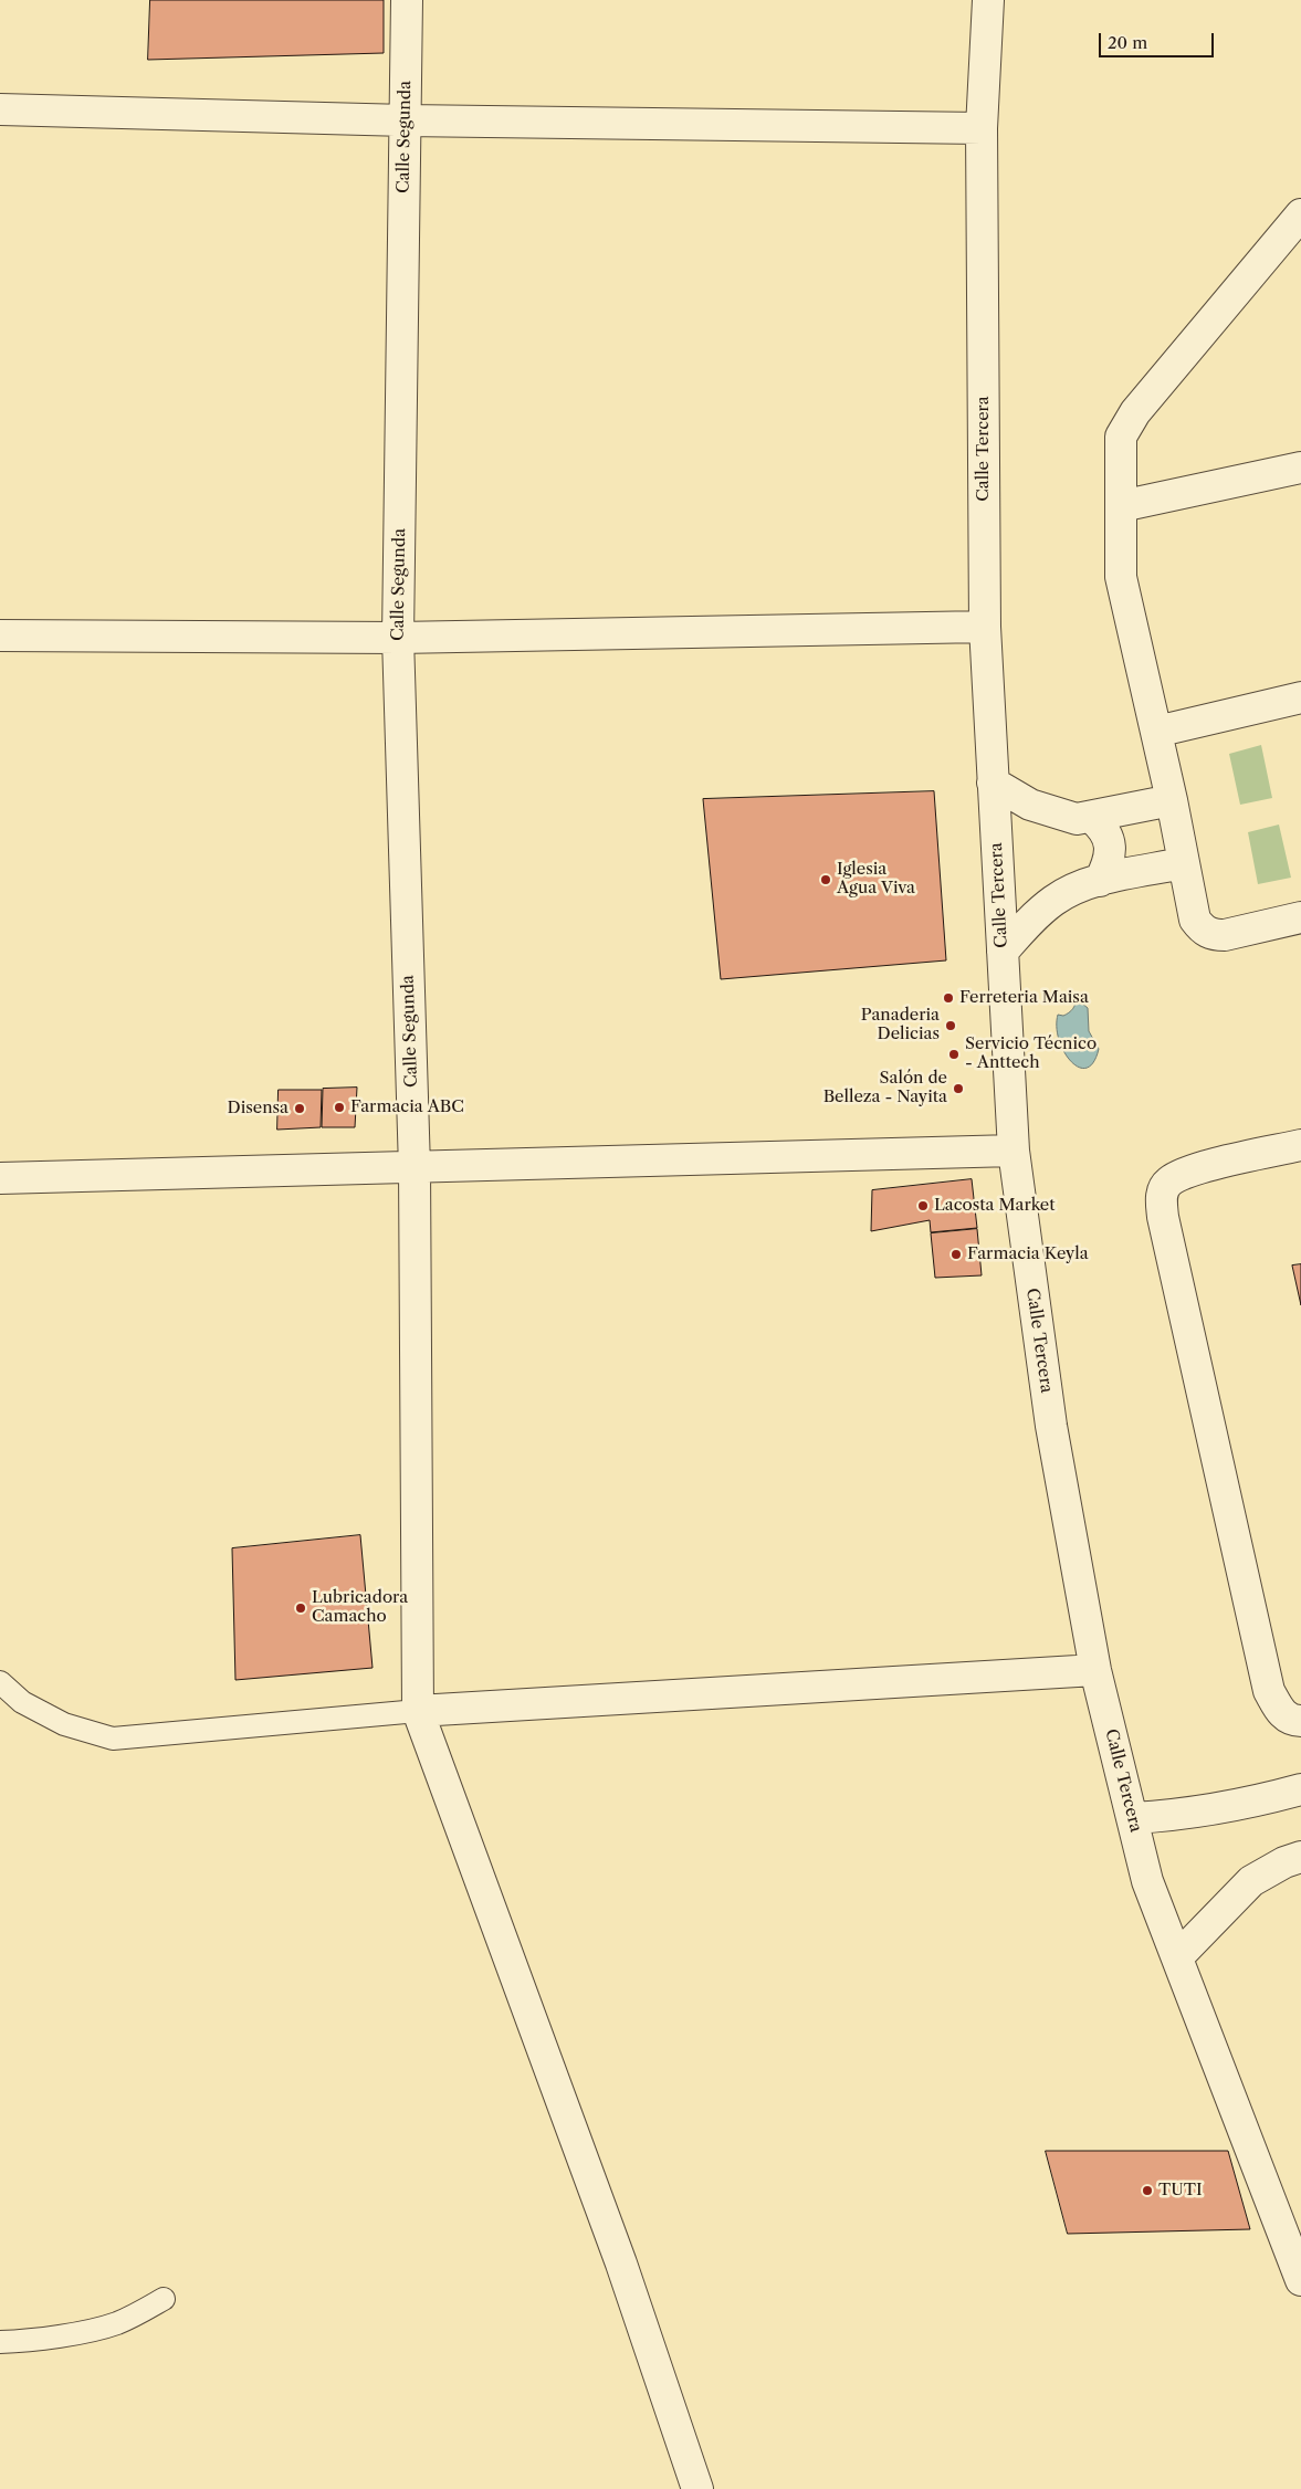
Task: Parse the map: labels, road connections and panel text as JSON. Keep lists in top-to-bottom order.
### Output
{
  "streets": {
    "street": ["Calle Segunda", "Calle Tercera"]
  },
  "places": [
    "Iglesia Agua Viva",
    "Ferreteria Maisa",
    "Panaderia Delicias",
    "Servicio Técnico - Anttech",
    "Salón de Belleza - Nayita",
    "Farmacia ABC",
    "Disensa",
    "Lacosta Market",
    "Farmacia Keyla",
    "Lubricadora Camacho",
    "TUTI"
  ],
  "scale_bar": "20 m"
}
